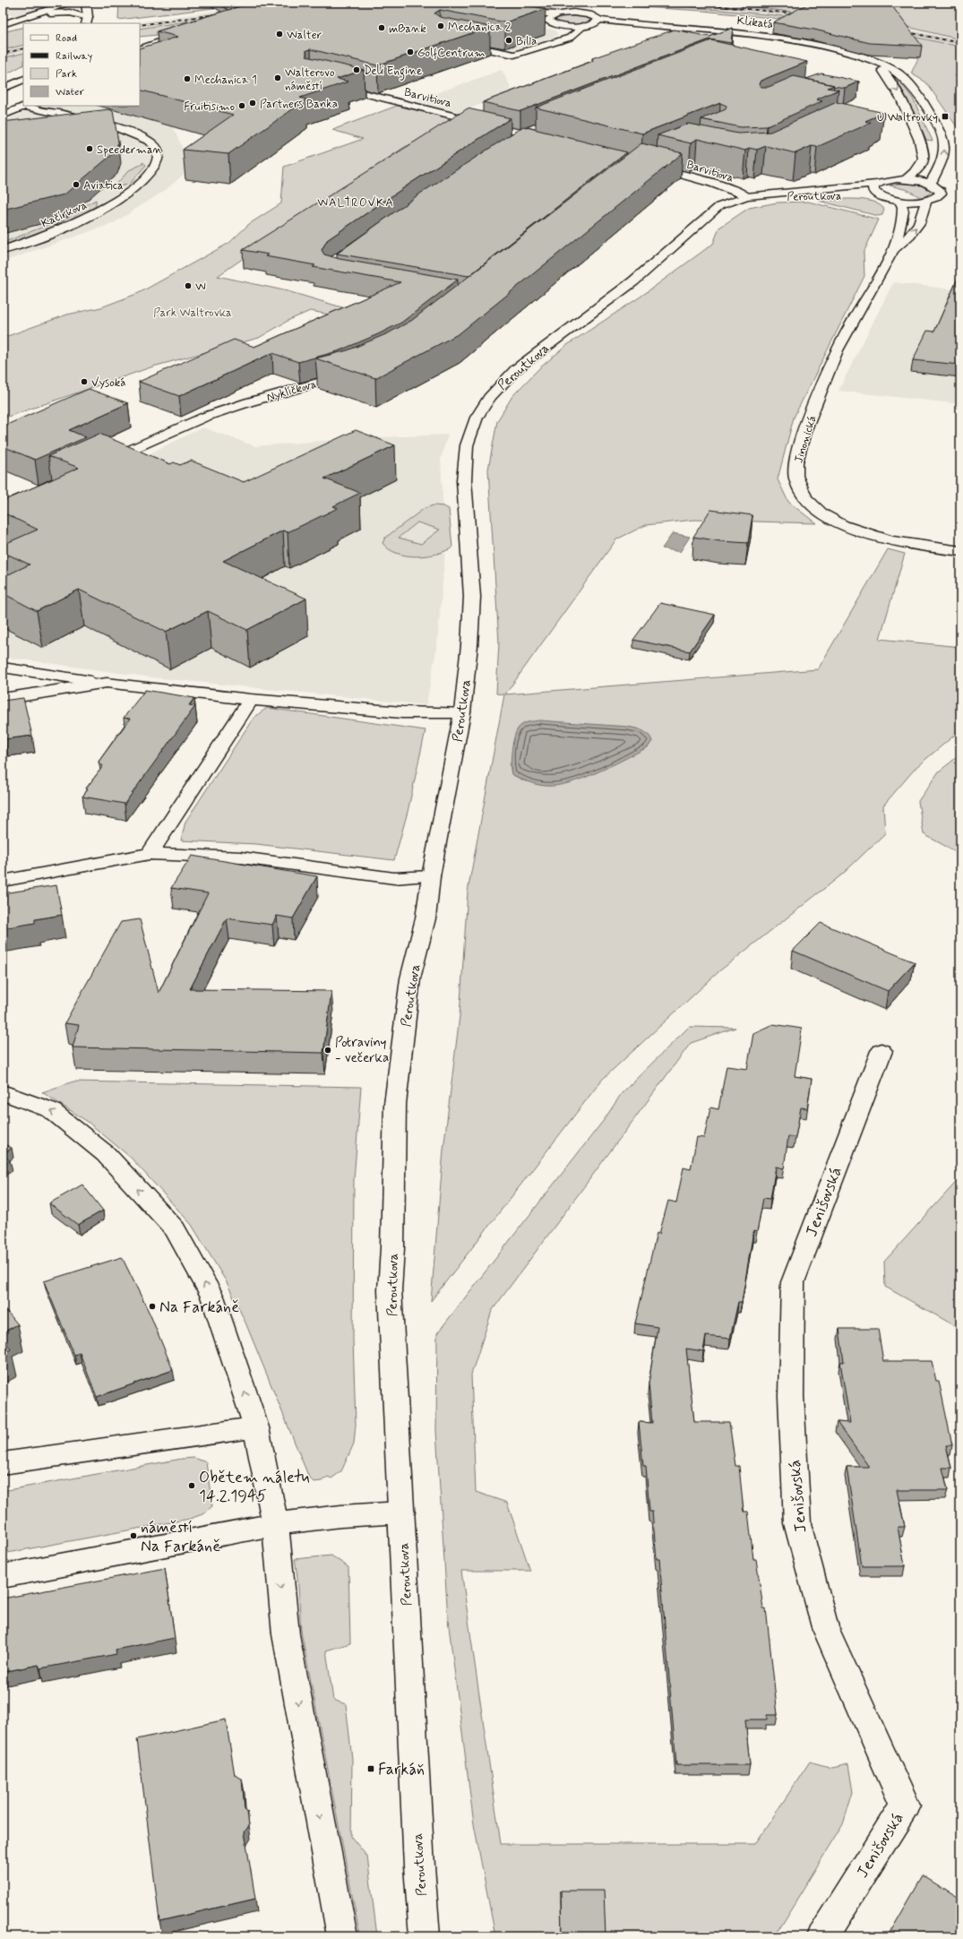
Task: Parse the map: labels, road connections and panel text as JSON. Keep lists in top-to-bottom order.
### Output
{
  "streets": {
    "street": [
      "Klikatá",
      "Barvitiova",
      "Peroutkova",
      "Kačírkova",
      "Nyklíčkova",
      "Jinonická",
      "Jenišovská"
    ]
  },
  "crossings": [
    ["Klikatá", "Peroutkova"],
    ["Barvitiova", "Peroutkova"],
    ["Peroutkova", "Jinonická"]
  ],
  "districts": ["WALTROVKA"],
  "parks": ["Park Waltrovka"],
  "places": {
    "other": [
      "Mechanica 2",
      "mBank",
      "Walter",
      "Billa",
      "GolfCentrum",
      "Deli Engine",
      "Walterovo náměstí",
      "Mechanica 1",
      "Partners Banka",
      "Fruitisimo",
      "Speederman",
      "Aviatica",
      "W",
      "Vysoká",
      "Potraviny - večerka",
      "Na Farkáně",
      "Obětem náletu 14.2.1945",
      "náměstí Na Farkáně"
    ],
    "transit": ["U Waltrovky", "Farkáň"]
  },
  "legend": [
    "Road",
    "Railway",
    "Park",
    "Water"
  ]
}
